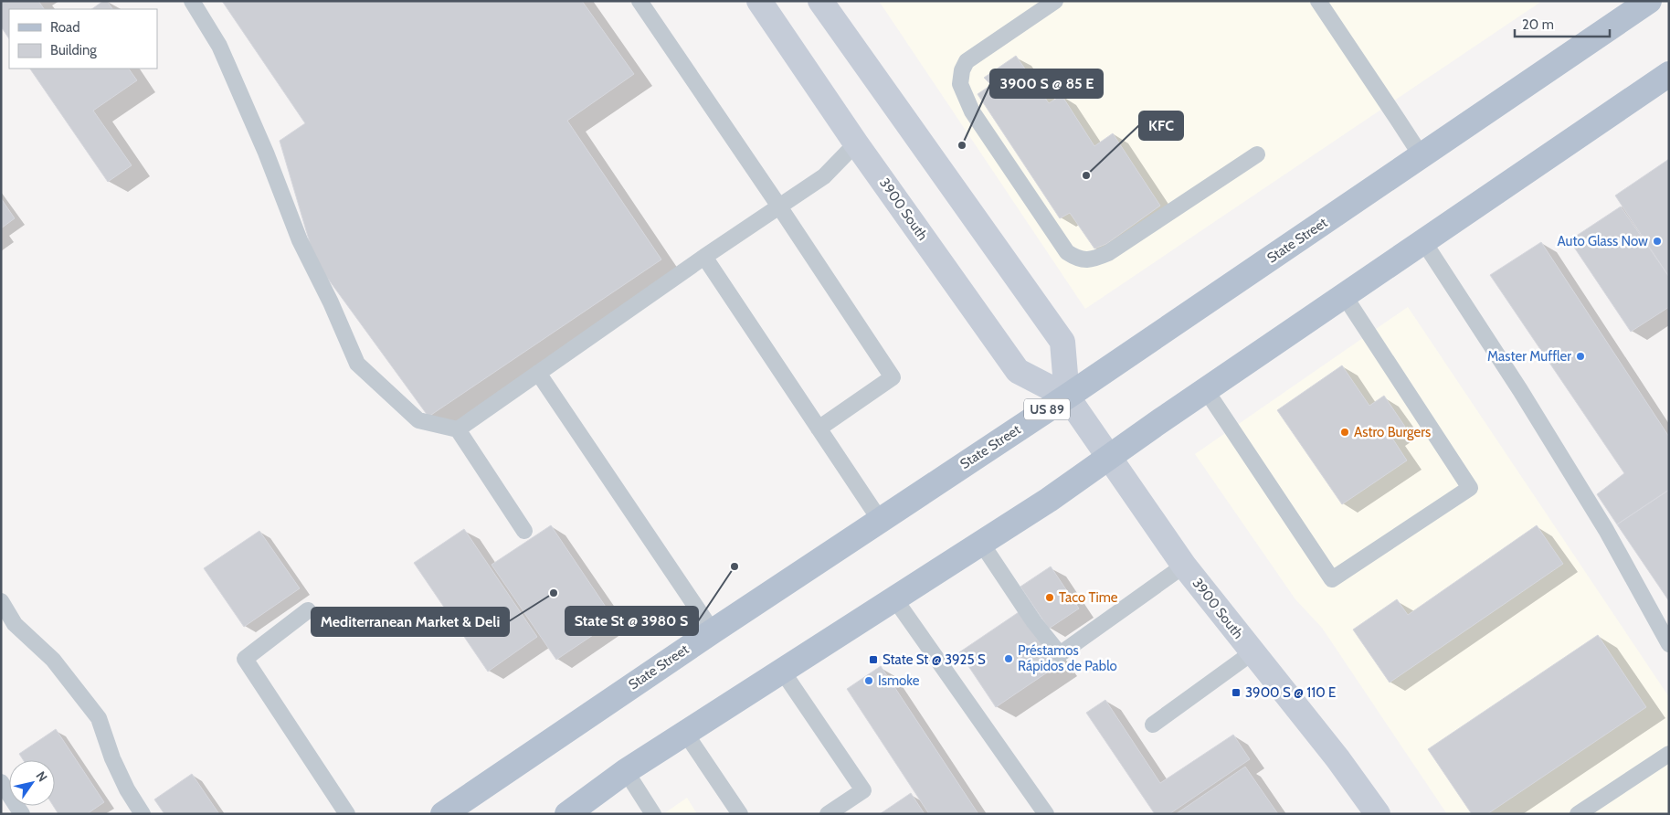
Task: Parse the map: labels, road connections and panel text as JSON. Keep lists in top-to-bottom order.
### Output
{
  "streets": {
    "main road": ["3900 South", "State Street", "US 89"]
  },
  "crossings": [
    ["3900 South", "State Street"]
  ],
  "places": {
    "other": [
      "3900 S @ 85 E",
      "KFC",
      "Auto Glass Now",
      "Master Muffler",
      "Astro Burgers",
      "State St @ 3980 S",
      "Mediterranean Market & Deli",
      "Taco Time",
      "Préstamos Rápidos de Pablo",
      "Ismoke"
    ],
    "transit": ["State St @ 3925 S", "3900 S @ 110 E"]
  },
  "legend": ["Road", "Building"],
  "scale_bar": "20 m",
  "north": "top right"
}
